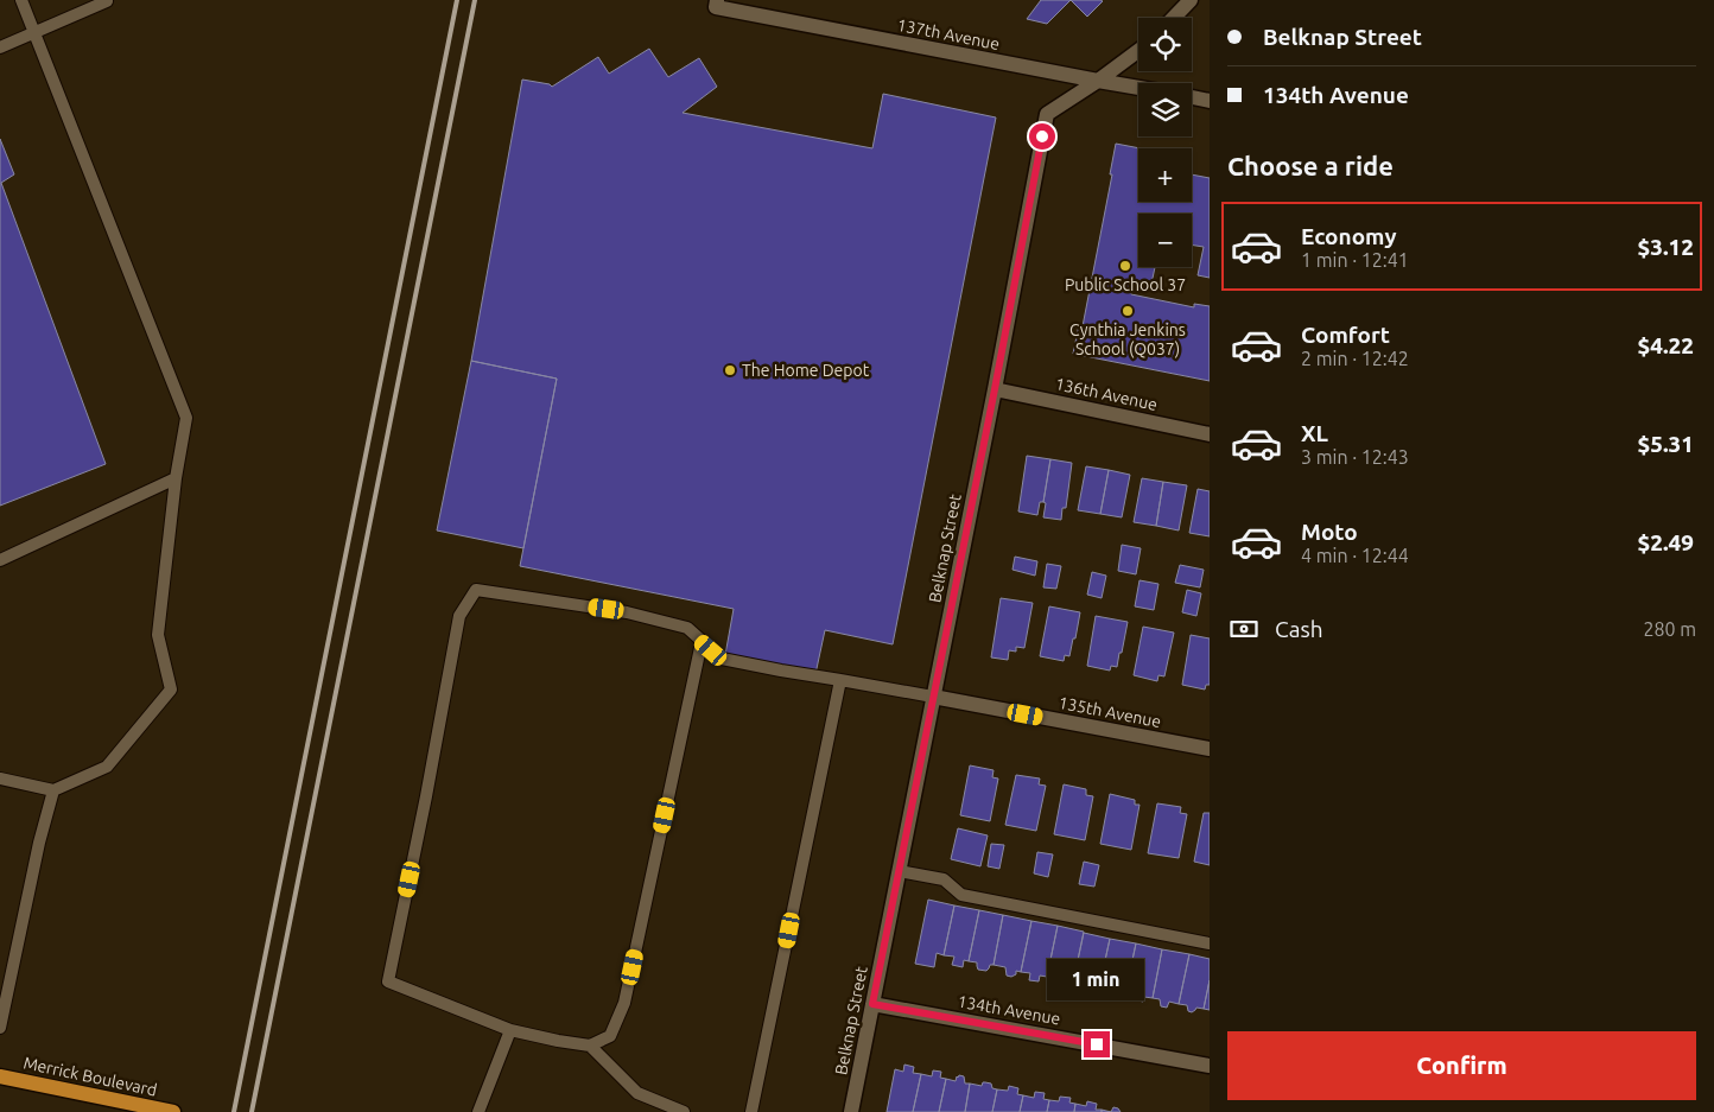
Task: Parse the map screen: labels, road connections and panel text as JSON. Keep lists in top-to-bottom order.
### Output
{
  "streets": {
    "main road": ["Merrick Boulevard"],
    "street": [
      "137th Avenue",
      "136th Avenue",
      "Belknap Street",
      "135th Avenue",
      "134th Avenue"
    ]
  },
  "crossings": [
    ["137th Avenue", "Belknap Street"],
    ["136th Avenue", "Belknap Street"],
    ["Belknap Street", "135th Avenue"],
    ["Belknap Street", "134th Avenue"]
  ],
  "places": ["Public School 37", "Cynthia Jenkins School (Q037)", "The Home Depot"],
  "page": {
    "banner": ["Belknap Street", "134th Avenue"],
    "map_buttons": ["+", "−"],
    "heading": "Choose a ride",
    "list": [
      {
        "name": "Economy",
        "note": "1 min · 12:41",
        "value": "$3.12"
      },
      {
        "name": "Comfort",
        "note": "2 min · 12:42",
        "value": "$4.22"
      },
      {
        "name": "XL",
        "note": "3 min · 12:43",
        "value": "$5.31"
      },
      {
        "name": "Moto",
        "note": "4 min · 12:44",
        "value": "$2.49"
      }
    ],
    "pay": ["Cash", "280 m"],
    "bubble": "1 min",
    "buttons": "Confirm"
  }
}
